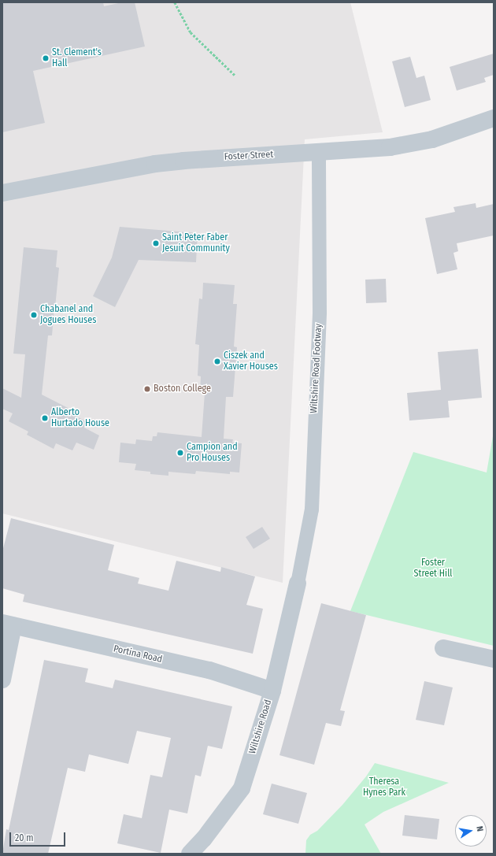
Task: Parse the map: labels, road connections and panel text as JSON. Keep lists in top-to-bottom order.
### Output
{
  "streets": {
    "street": [
      "Foster Street",
      "Wiltshire Road Footway",
      "Portina Road",
      "Wiltshire Road"
    ]
  },
  "crossings": [
    ["Foster Street", "Wiltshire Road Footway"],
    ["Wiltshire Road Footway", "Wiltshire Road"],
    ["Portina Road", "Wiltshire Road"]
  ],
  "parks": ["Foster Street Hill", "Theresa Hynes Park"],
  "places": [
    "St. Clement's Hall",
    "Saint Peter Faber Jesuit Community",
    "Chabanel and Jogues Houses",
    "Ciszek and Xavier Houses",
    "Boston College",
    "Alberto Hurtado House",
    "Campion and Pro Houses"
  ],
  "scale_bar": "20 m",
  "north": "right"
}
